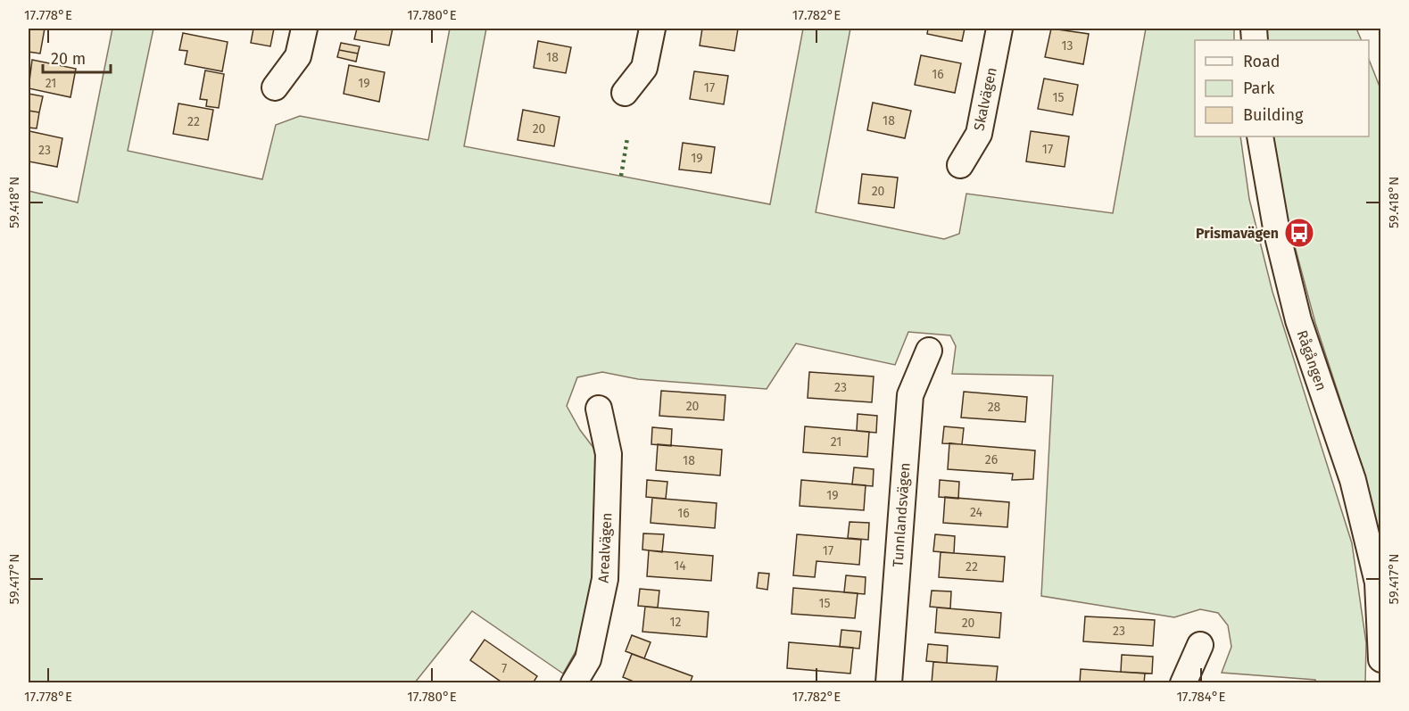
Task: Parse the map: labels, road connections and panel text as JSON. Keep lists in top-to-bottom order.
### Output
{
  "streets": {
    "street": [
      "Skalvägen",
      "Rågången",
      "Tunnlandsvägen",
      "Arealvägen"
    ]
  },
  "places": {
    "bus stop": ["Prismavägen"]
  },
  "house_numbers": [
    "13",
    "18",
    "16",
    "21",
    "19",
    "17",
    "15",
    "18",
    "22",
    "20",
    "17",
    "23",
    "19",
    "20",
    "23",
    "20",
    "28",
    "21",
    "26",
    "18",
    "19",
    "24",
    "16",
    "17",
    "14",
    "22",
    "15",
    "12",
    "20",
    "23",
    "7"
  ],
  "legend": ["Road", "Park", "Building"],
  "scale_bar": "20 m",
  "coordinates": [
    "17.778°E",
    "17.780°E",
    "17.782°E",
    "59.418°N",
    "59.417°N",
    "17.784°E"
  ]
}
